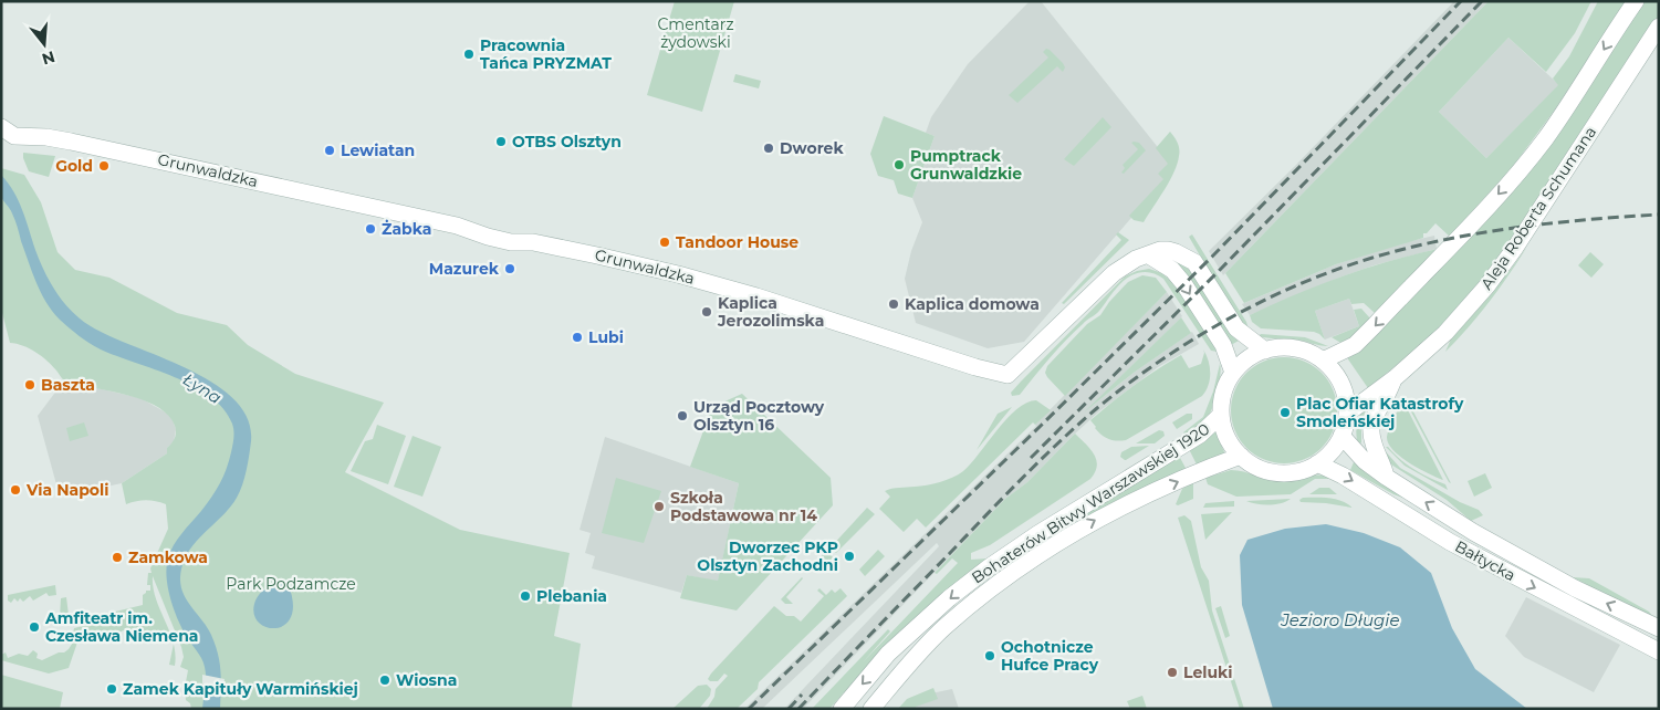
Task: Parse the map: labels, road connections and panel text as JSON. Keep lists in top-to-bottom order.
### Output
{
  "streets": {
    "main road": [
      "Grunwaldzka",
      "Aleja Roberta Schumana",
      "Bohaterów Bitwy Warszawskiej 1920",
      "Bałtycka"
    ]
  },
  "crossings": [
    ["Aleja Roberta Schumana", "Bohaterów Bitwy Warszawskiej 1920"],
    ["Aleja Roberta Schumana", "Bałtycka"],
    ["Bohaterów Bitwy Warszawskiej 1920", "Bałtycka"]
  ],
  "water": ["Łyna", "Jezioro Długie"],
  "parks": ["Cmentarz żydowski", "Park Podzamcze"],
  "places": [
    "Pracownia Tańca PRYZMAT",
    "OTBS Olsztyn",
    "Dworek",
    "Lewiatan",
    "Pumptrack Grunwaldzkie",
    "Gold",
    "Żabka",
    "Tandoor House",
    "Mazurek",
    "Kaplica domowa",
    "Kaplica Jerozolimska",
    "Lubi",
    "Baszta",
    "Plac Ofiar Katastrofy Smoleńskiej",
    "Urząd Pocztowy Olsztyn 16",
    "Via Napoli",
    "Szkoła Podstawowa nr 14",
    "Dworzec PKP Olsztyn Zachodni",
    "Zamkowa",
    "Plebania",
    "Amfiteatr im. Czesława Niemena",
    "Ochotnicze Hufce Pracy",
    "Leluki",
    "Wiosna",
    "Zamek Kapituły Warmińskiej"
  ],
  "north": "bottom"
}
